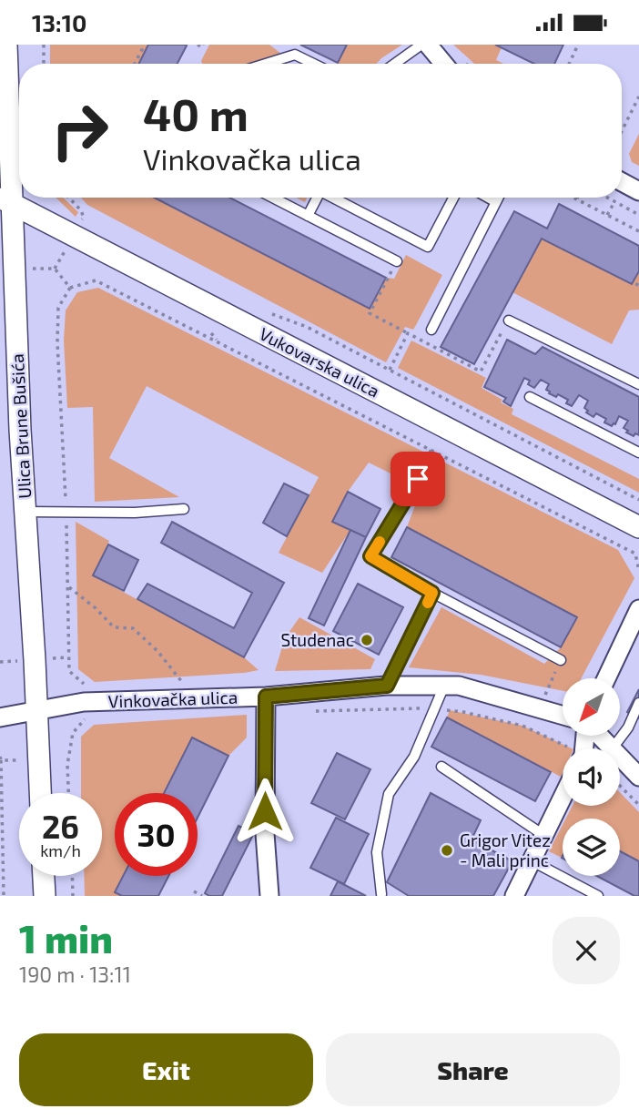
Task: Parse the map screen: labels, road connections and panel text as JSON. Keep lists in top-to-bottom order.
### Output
{
  "streets": {
    "street": ["Vukovarska ulica", "Ulica Brune Bušića", "Vinkovačka ulica"]
  },
  "crossings": [
    ["Vukovarska ulica", "Ulica Brune Bušića"],
    ["Ulica Brune Bušića", "Vinkovačka ulica"]
  ],
  "places": ["Studenac", "Grigor Vitez - Mali princ"],
  "north": "bottom left",
  "page": {
    "status": "13:10",
    "turn": ["40 m", "Vinkovačka ulica"],
    "speed": "26 km/h",
    "limit": "30",
    "heading": ["1 min", "190 m · 13:11"],
    "buttons": ["Exit", "Share"]
  }
}
